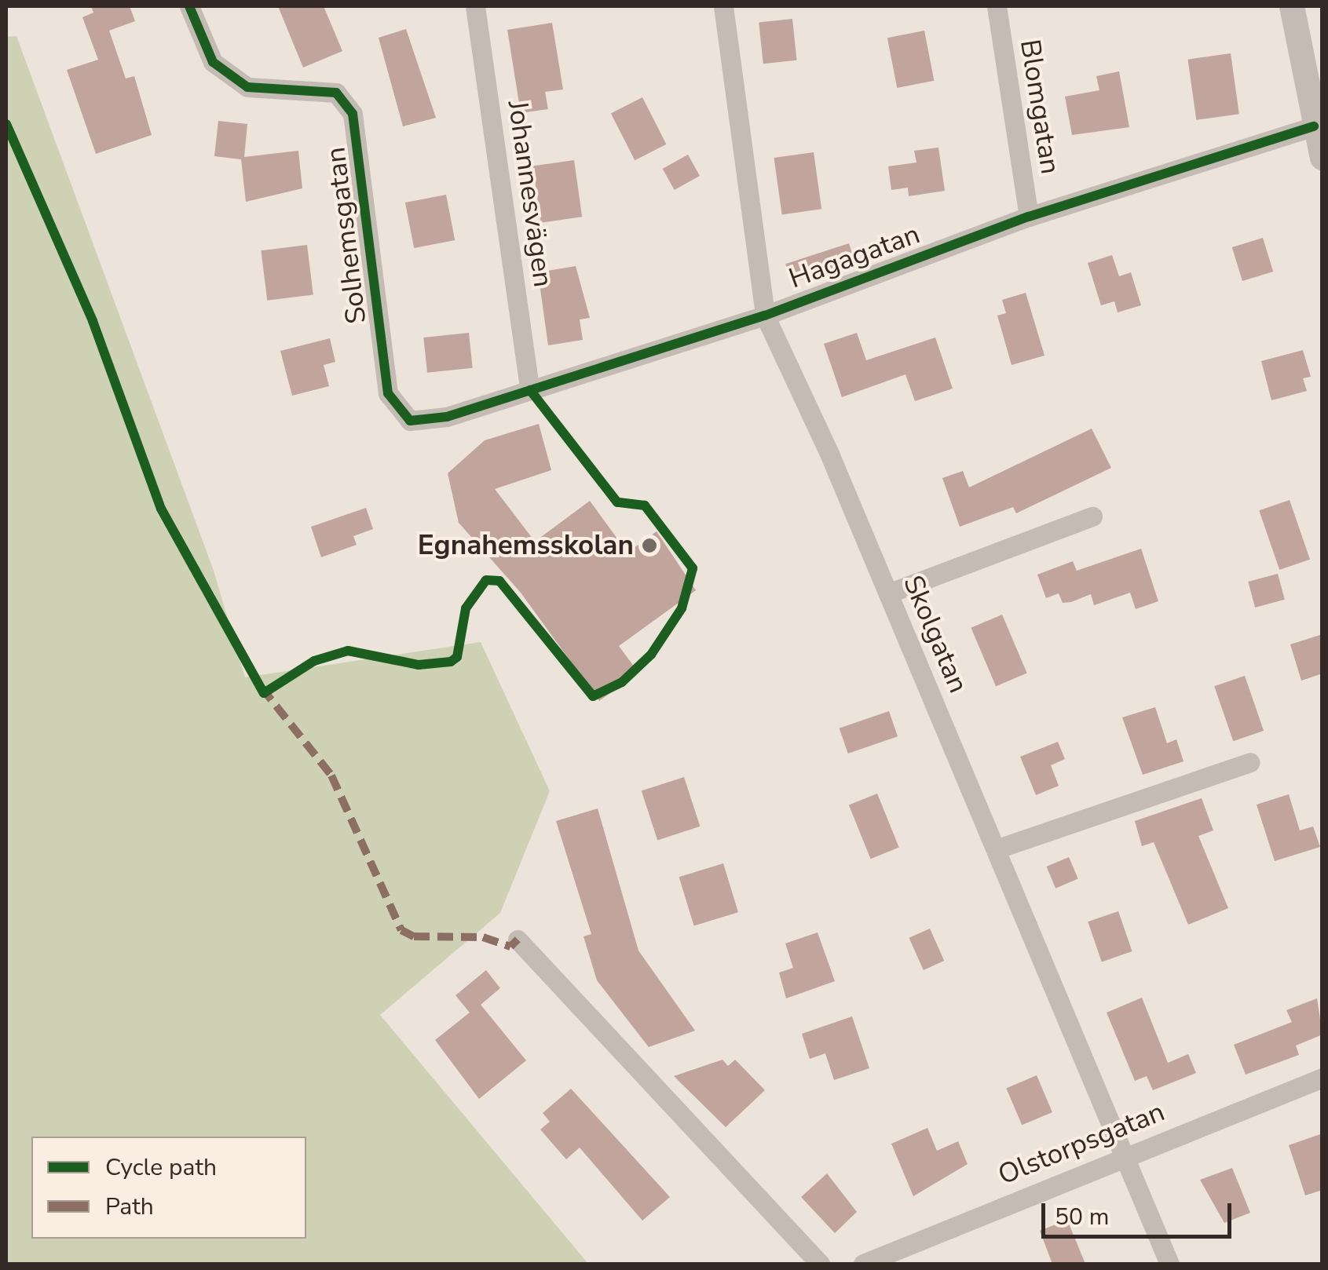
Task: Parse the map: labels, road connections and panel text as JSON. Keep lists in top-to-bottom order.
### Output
{
  "streets": {
    "street": [
      "Blomgatan",
      "Johannesvägen",
      "Solhemsgatan",
      "Hagagatan",
      "Skolgatan",
      "Olstorpsgatan"
    ]
  },
  "crossings": [
    ["Blomgatan", "Hagagatan"],
    ["Johannesvägen", "Hagagatan"],
    ["Solhemsgatan", "Hagagatan"],
    ["Hagagatan", "Skolgatan"],
    ["Skolgatan", "Olstorpsgatan"]
  ],
  "places": ["Egnahemsskolan"],
  "legend": ["Cycle path", "Path"],
  "scale_bar": "50 m"
}
